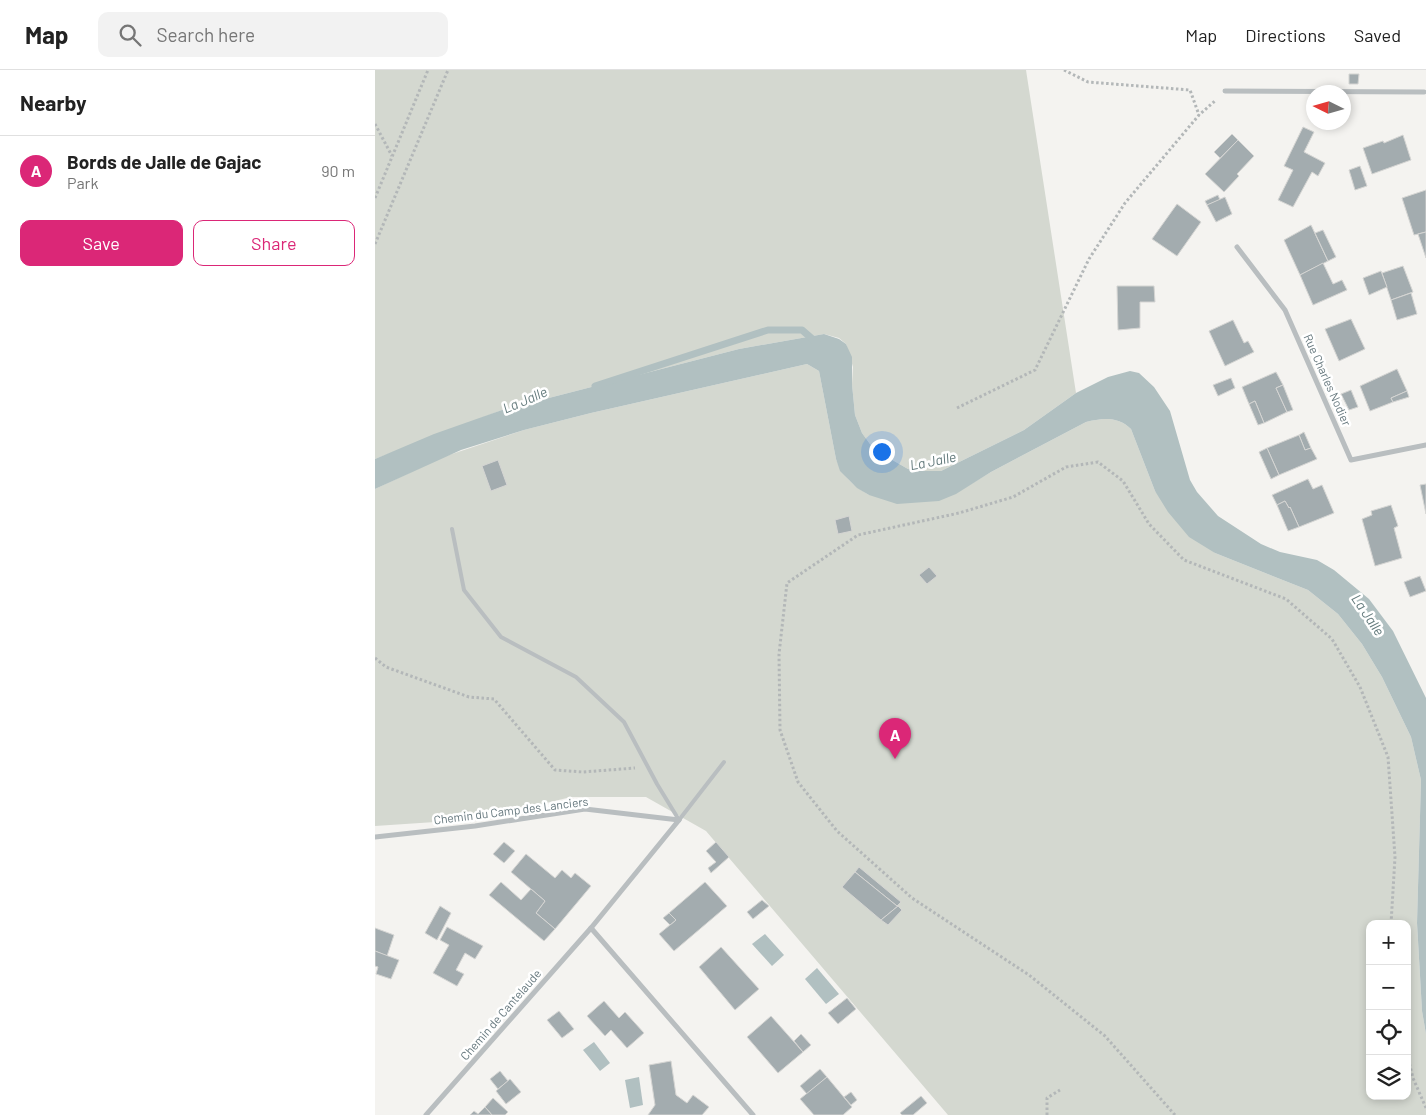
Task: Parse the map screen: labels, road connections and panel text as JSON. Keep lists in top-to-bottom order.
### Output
{
  "streets": {
    "street": ["Rue Charles Nodier", "Chemin du Camp des Lanciers", "Chemin de Cantelaude"]
  },
  "crossings": [
    ["Chemin du Camp des Lanciers", "Chemin de Cantelaude"]
  ],
  "water": ["La Jalle"],
  "north": "left",
  "page": {
    "header": "Map",
    "search": "Search here",
    "nav": ["Map", "Directions", "Saved"],
    "heading": "Nearby",
    "list": [
      {
        "mark": "A",
        "name": "Bords de Jalle de Gajac",
        "note": "Park",
        "value": "90 m"
      }
    ],
    "buttons": ["Save", "Share"],
    "pins": "A",
    "map_buttons": ["+", "−"]
  }
}
